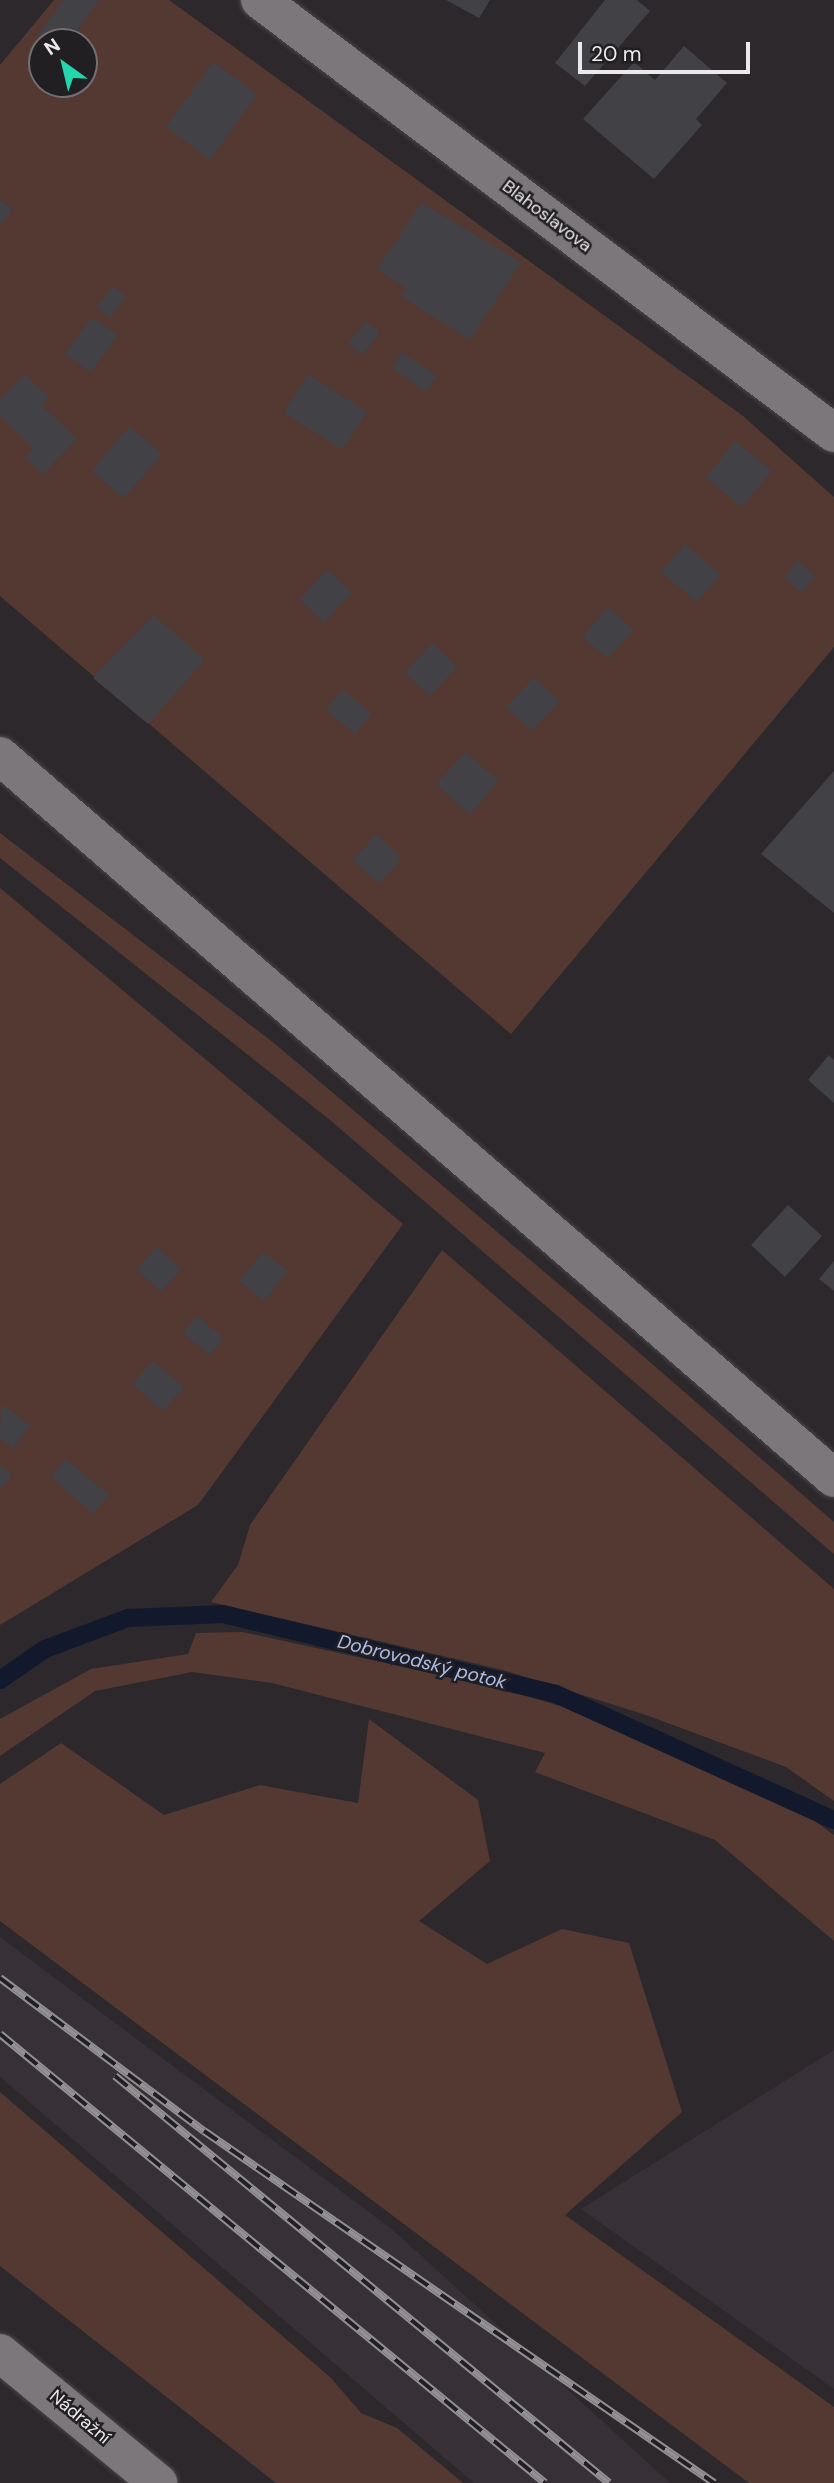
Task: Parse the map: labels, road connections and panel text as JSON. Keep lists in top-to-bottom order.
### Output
{
  "streets": {
    "main road": ["Blahoslavova", "Nádražní"]
  },
  "water": ["Dobrovodský potok"],
  "scale_bar": "20 m",
  "north": "top left"
}
